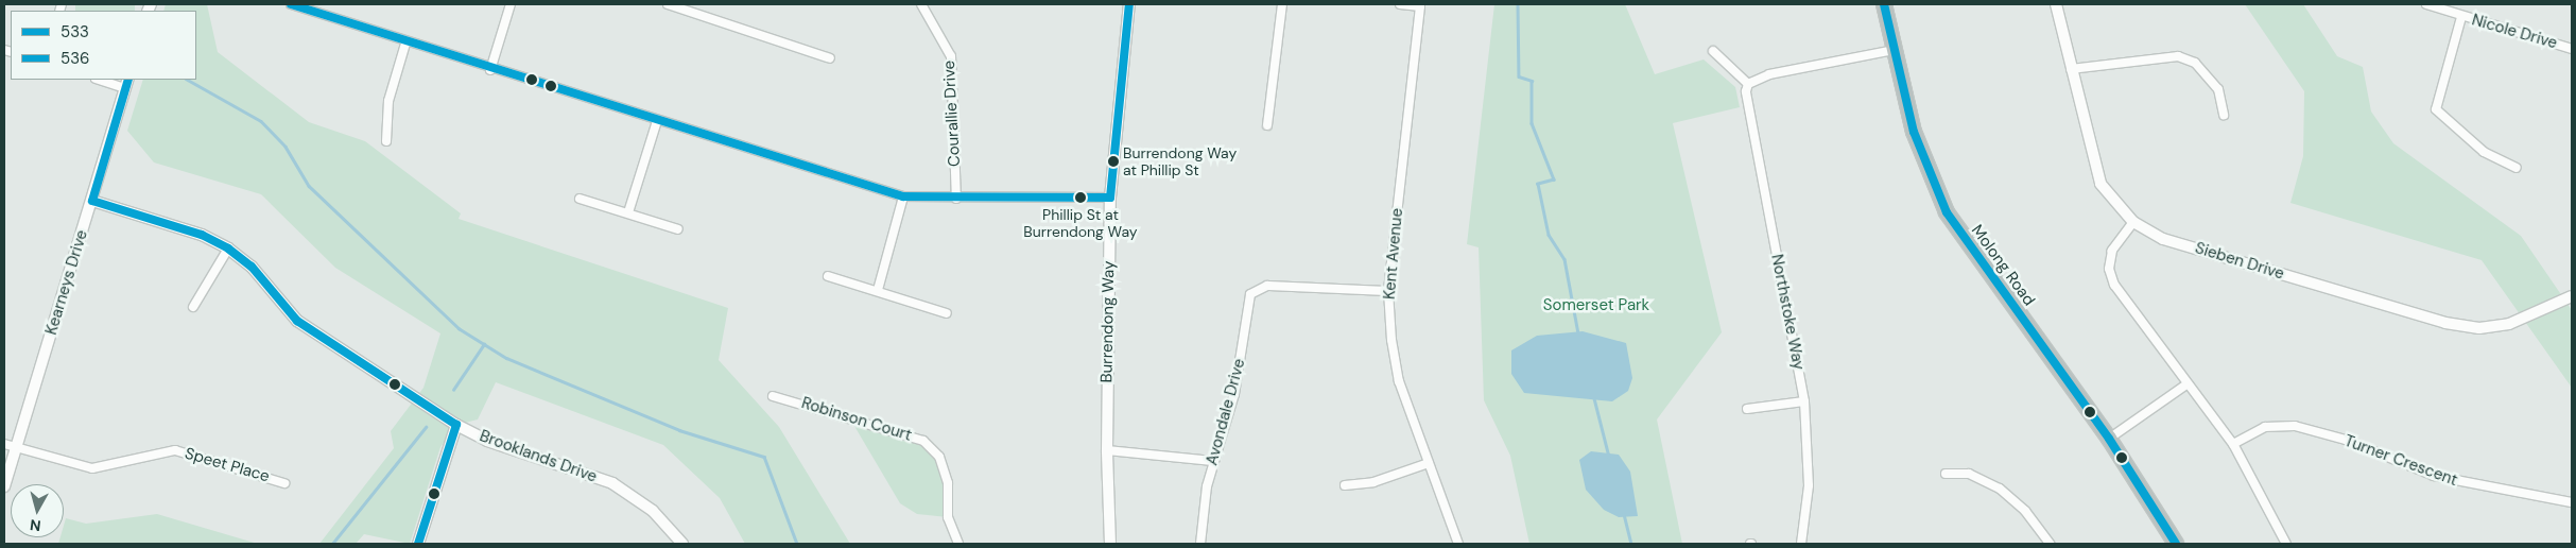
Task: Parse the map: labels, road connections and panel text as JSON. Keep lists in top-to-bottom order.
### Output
{
  "streets": {
    "highway": ["Molong Road"],
    "street": [
      "Nicole Drive",
      "Courallie Drive",
      "Kent Avenue",
      "Sieben Drive",
      "Kearneys Drive",
      "Northstoke Way",
      "Burrendong Way",
      "Avondale Drive",
      "Robinson Court",
      "Brooklands Drive",
      "Turner Crescent",
      "Speet Place"
    ]
  },
  "crossings": [
    ["Kent Avenue", "Avondale Drive"],
    ["Kearneys Drive", "Brooklands Drive"],
    ["Kearneys Drive", "Speet Place"]
  ],
  "parks": ["Somerset Park"],
  "places": ["Burrendong Way at Phillip St", "Phillip St at Burrendong Way"],
  "lines": ["transit line 533", "transit line 536"],
  "legend": ["533", "536"],
  "north": "bottom"
}
